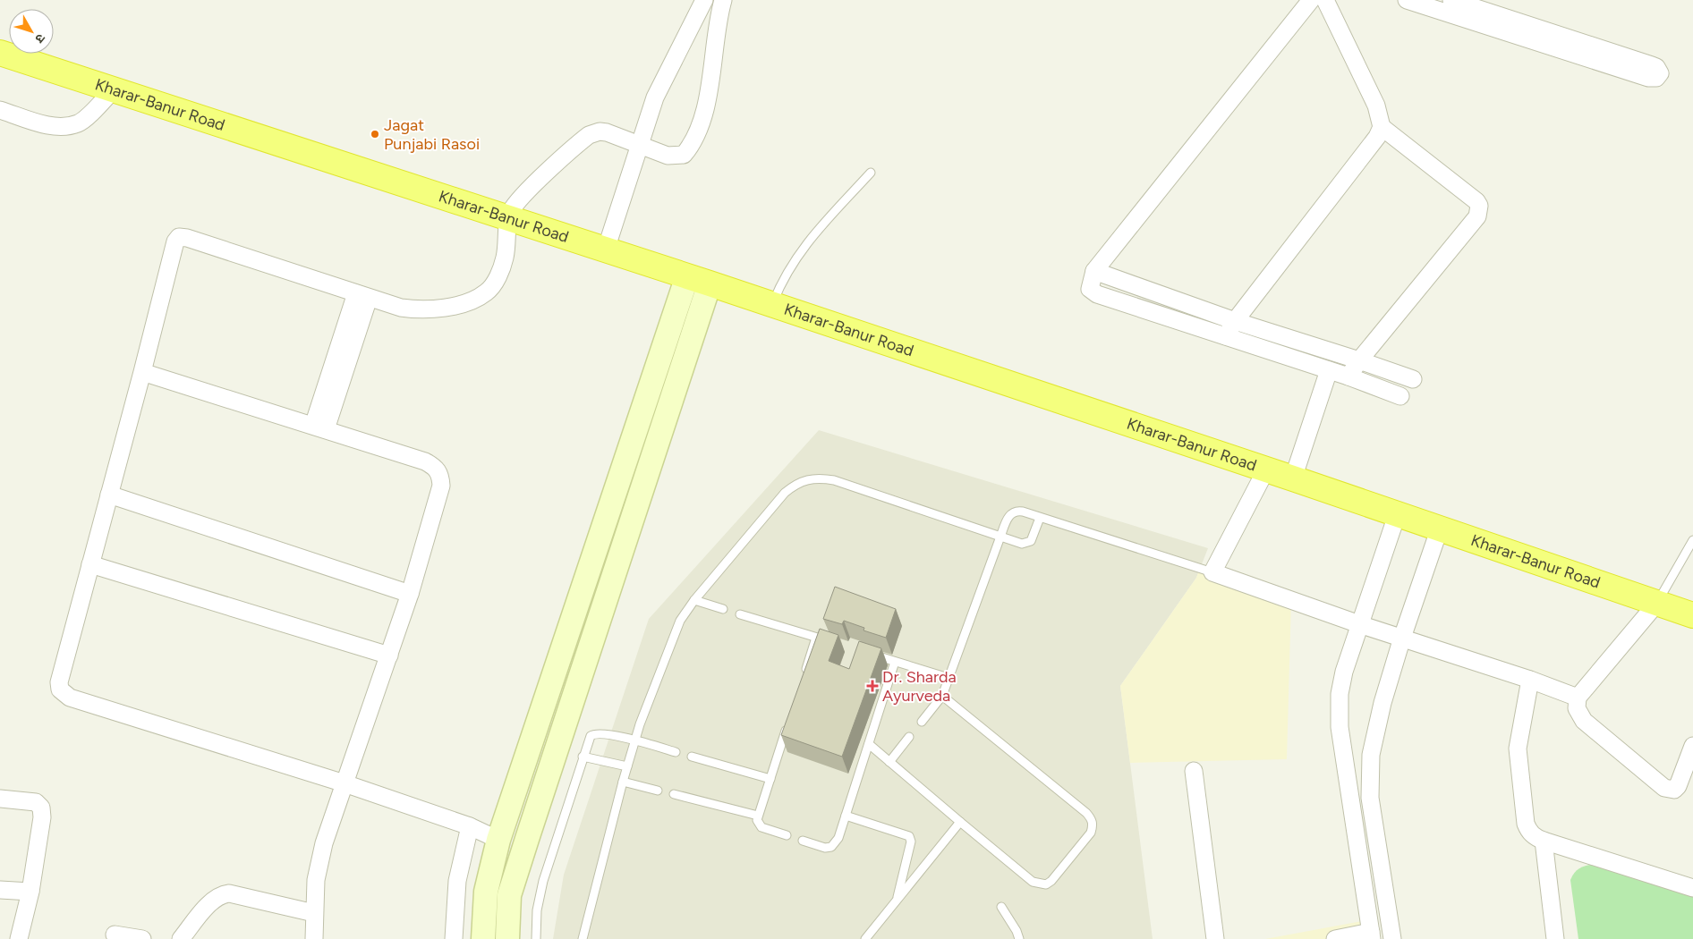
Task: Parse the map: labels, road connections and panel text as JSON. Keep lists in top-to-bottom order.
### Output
{
  "streets": {
    "highway": ["Kharar-Banur Road"]
  },
  "places": {
    "other": ["Jagat Punjabi Rasoi"],
    "health": ["Dr. Sharda Ayurveda"]
  },
  "north": "bottom right"
}
